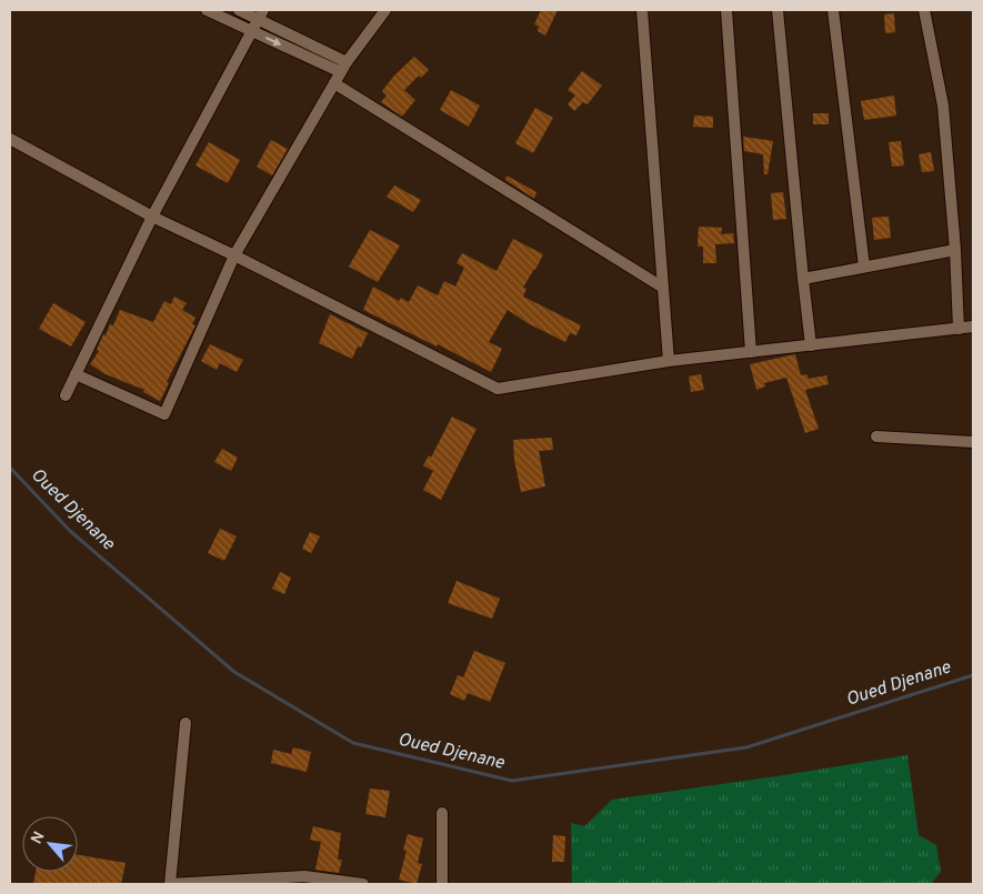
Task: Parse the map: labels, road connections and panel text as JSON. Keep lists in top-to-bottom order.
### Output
{
  "water": ["Oued Djenane"],
  "north": "top left"
}
